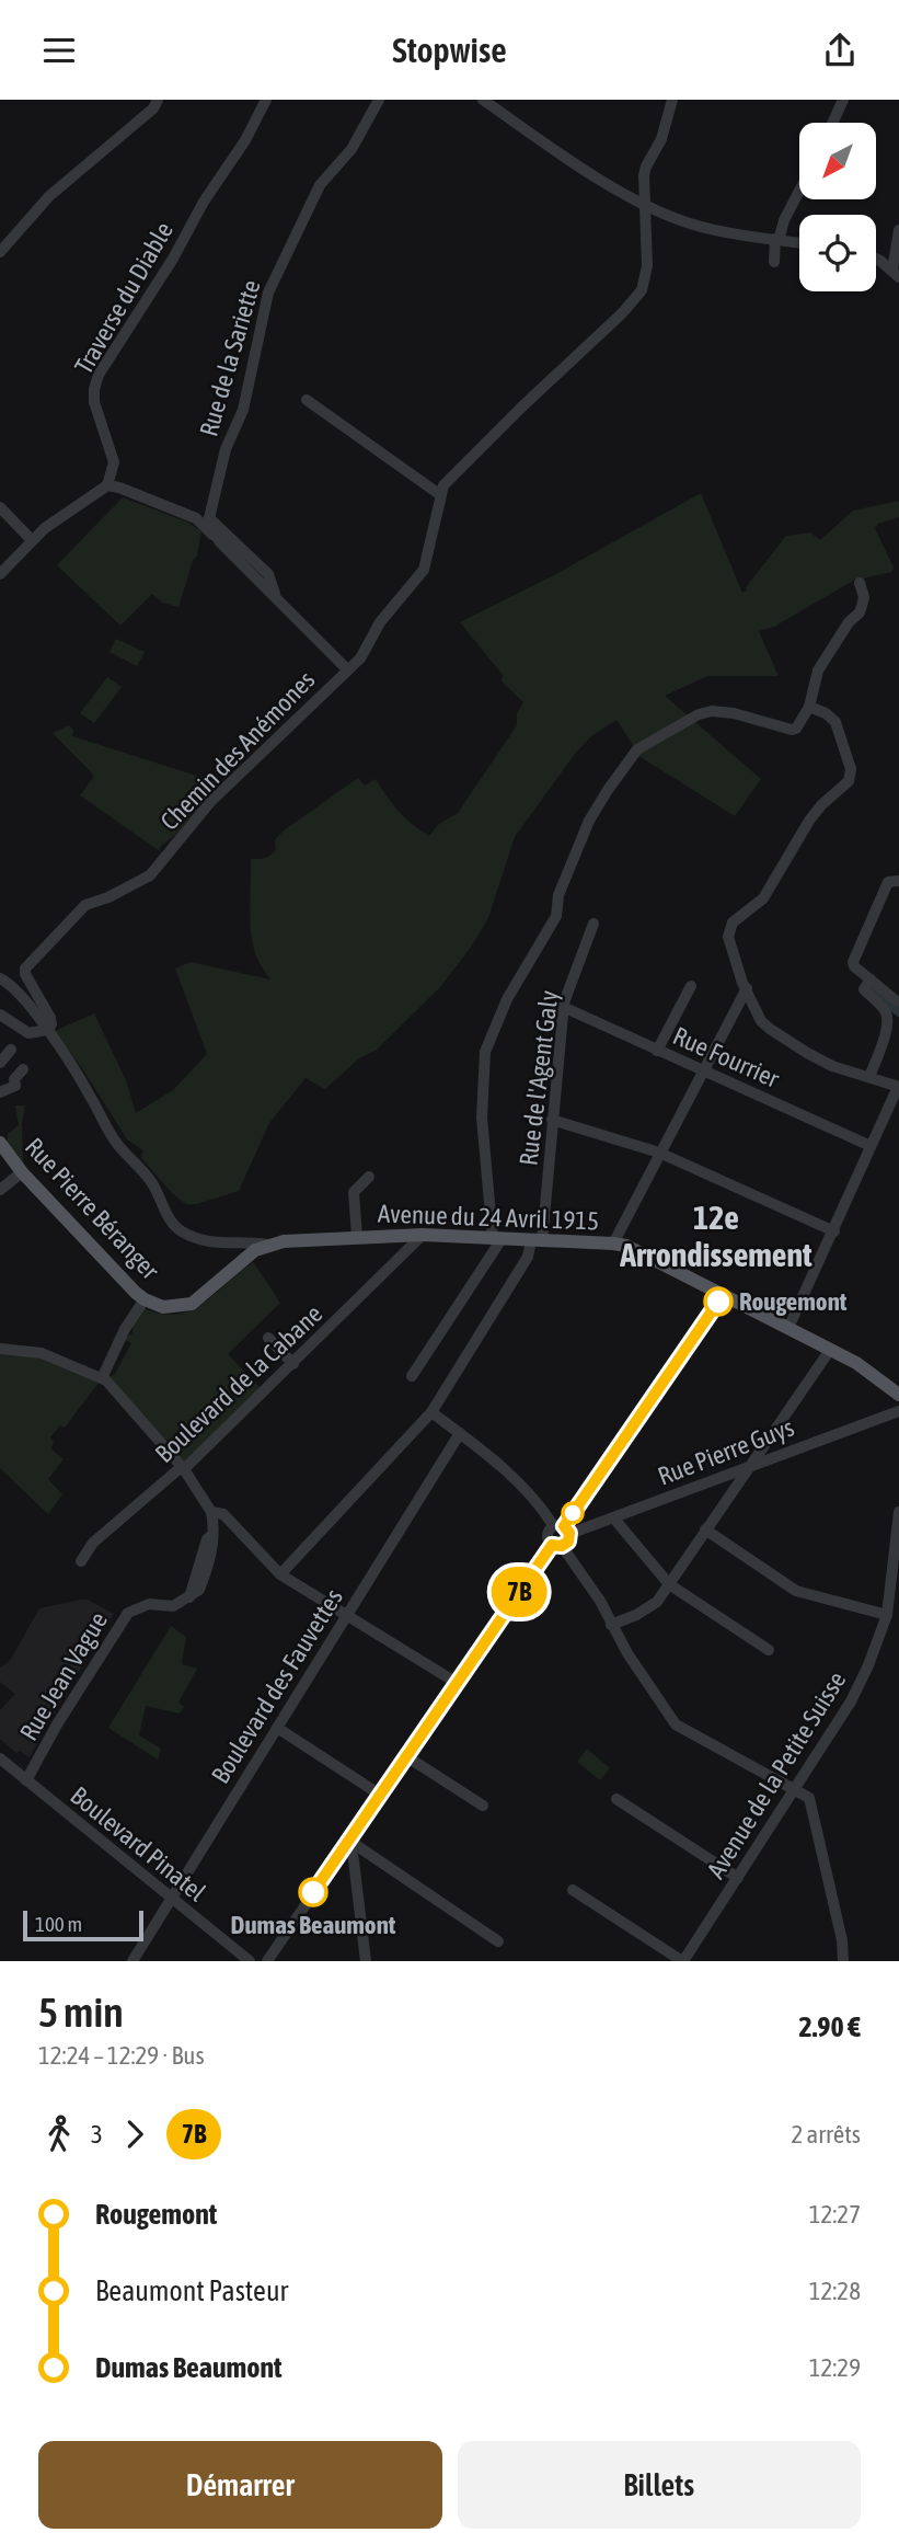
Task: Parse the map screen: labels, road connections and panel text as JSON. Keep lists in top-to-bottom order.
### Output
{
  "streets": {
    "main road": ["Rue Pierre Béranger", "Avenue du 24 Avril 1915"],
    "street": [
      "Traverse du Diable",
      "Rue de la Sariette",
      "Chemin des Anémones",
      "Rue Fourrier",
      "Rue de l'Agent Galy",
      "Boulevard de la Cabane",
      "Rue Pierre Guys",
      "Rue Jean Vague",
      "Boulevard des Fauvettes",
      "Avenue de la Petite Suisse",
      "Boulevard Pinatel"
    ]
  },
  "crossings": [
    ["Chemin des Anémones", "Rue Pierre Béranger"],
    ["Chemin des Anémones", "Avenue du 24 Avril 1915"],
    ["Rue Fourrier", "Rue de l'Agent Galy"],
    ["Rue de l'Agent Galy", "Avenue du 24 Avril 1915"],
    ["Rue Pierre Béranger", "Avenue du 24 Avril 1915"],
    ["Avenue du 24 Avril 1915", "Boulevard de la Cabane"],
    ["Boulevard de la Cabane", "Rue Jean Vague"],
    ["Rue Jean Vague", "Boulevard Pinatel"],
    ["Boulevard des Fauvettes", "Boulevard Pinatel"]
  ],
  "districts": ["12e Arrondissement"],
  "places": ["Rougemont", "Dumas Beaumont"],
  "lines": ["bus line 7B"],
  "scale_bar": "100 m",
  "north": "bottom left",
  "page": {
    "header": "Stopwise",
    "on_map": "7B",
    "scale": "100 m",
    "heading": ["5 min", "12:24 – 12:29 · Bus", "2.90 €"],
    "legs": ["3", "7B", "2 arrêts"],
    "list": [
      {
        "name": "Rougemont",
        "value": "12:27"
      },
      {
        "name": "Beaumont Pasteur",
        "value": "12:28"
      },
      {
        "name": "Dumas Beaumont",
        "value": "12:29"
      }
    ],
    "buttons": ["Démarrer", "Billets"]
  }
}
